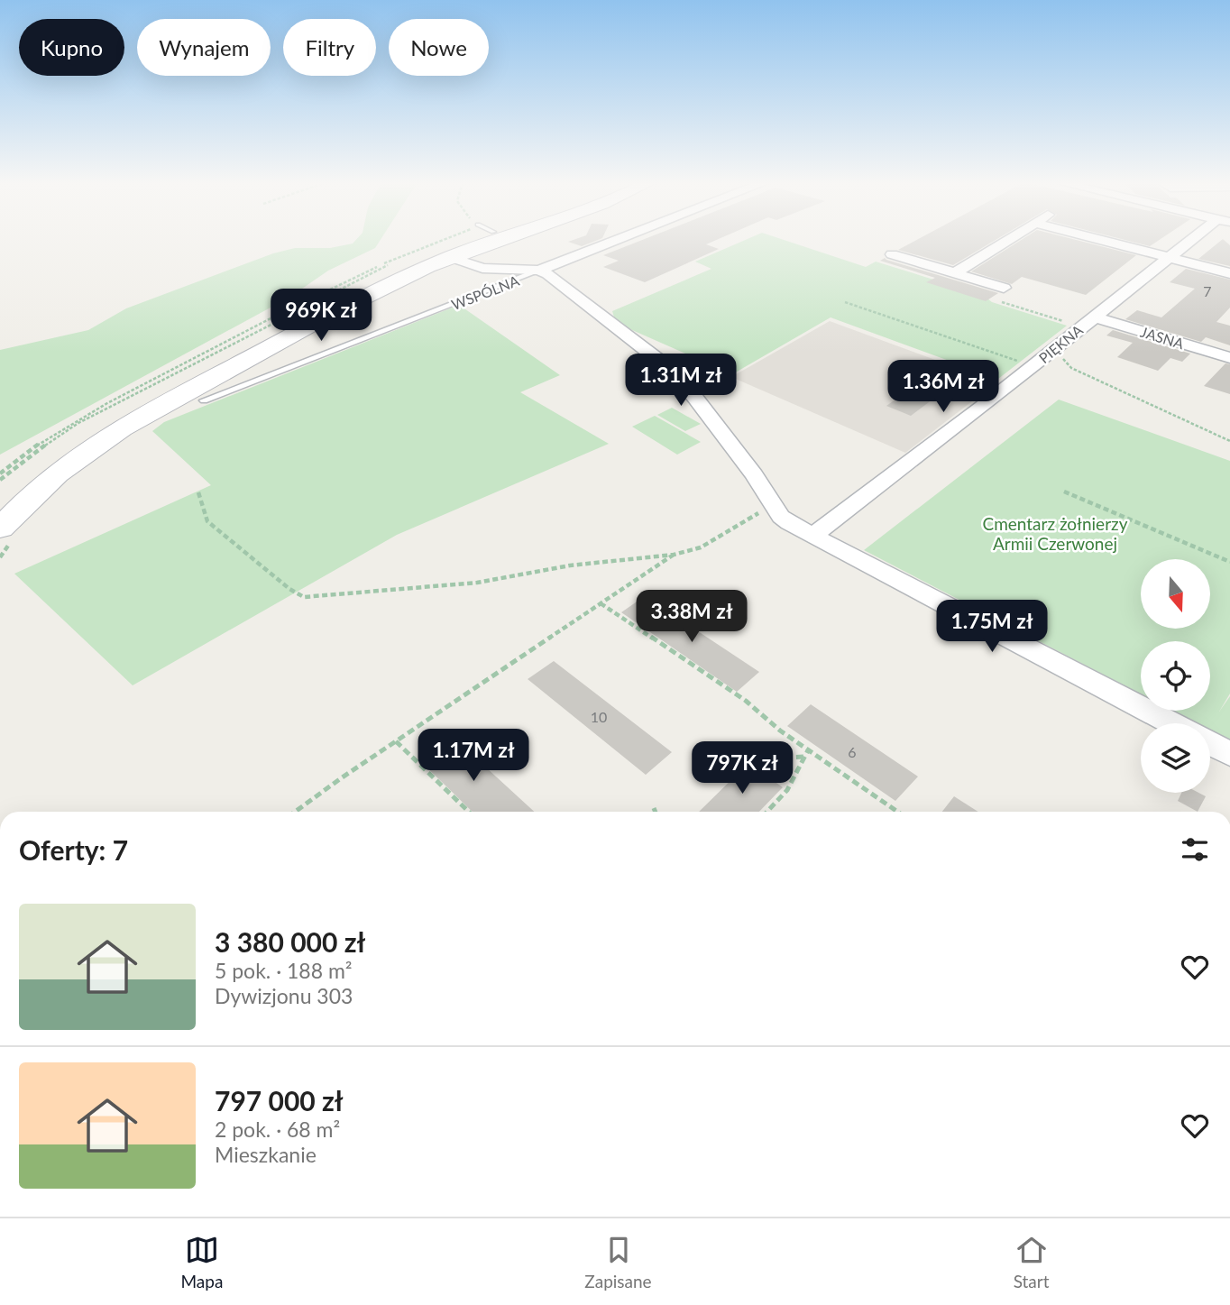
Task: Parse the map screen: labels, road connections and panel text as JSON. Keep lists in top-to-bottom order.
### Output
{
  "streets": {
    "street": ["WSPÓLNA", "JASNA", "PIĘKNA"]
  },
  "crossings": [
    ["JASNA", "PIĘKNA"]
  ],
  "parks": ["Cmentarz żołnierzy Armii Czerwonej"],
  "house_numbers": ["7", "10", "6"],
  "north": "bottom",
  "page": {
    "chip": [
      "Kupno",
      "Wynajem",
      "Filtry",
      "Nowe"
    ],
    "price": [
      "969K zł",
      "1.31M zł",
      "1.36M zł",
      "3.38M zł",
      "1.75M zł",
      "1.17M zł",
      "797K zł"
    ],
    "heading": "Oferty: 7",
    "list": [
      {
        "name": "3 380 000 zł",
        "note": "5 pok. · 188 m² · Dywizjonu 303"
      },
      {
        "name": "797 000 zł",
        "note": "2 pok. · 68 m² · Mieszkanie"
      }
    ],
    "tabs": ["Mapa", "Zapisane", "Start"]
  }
}
